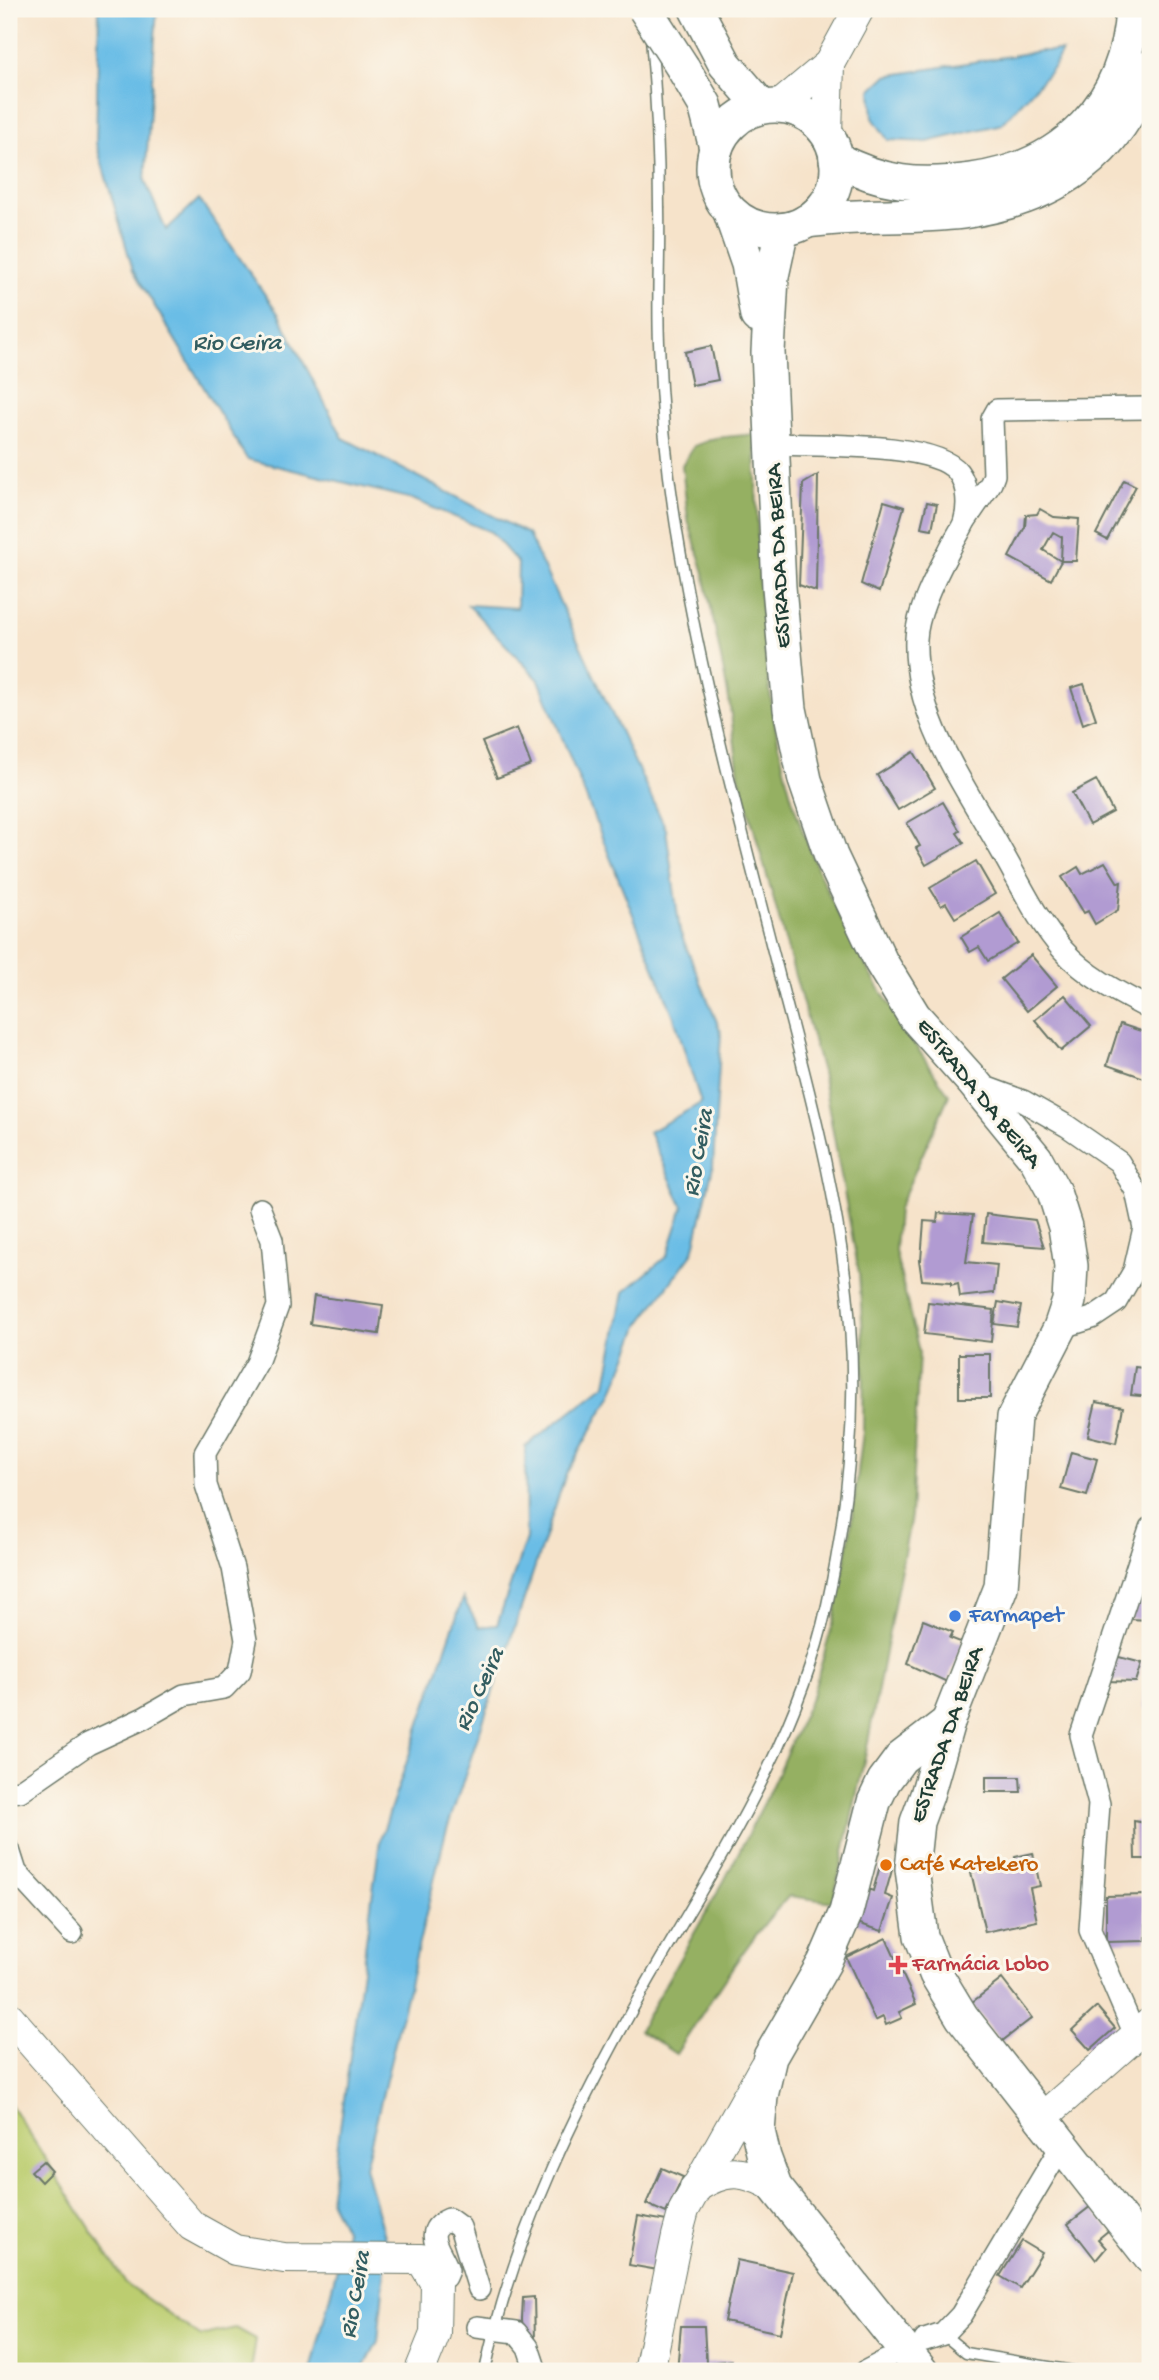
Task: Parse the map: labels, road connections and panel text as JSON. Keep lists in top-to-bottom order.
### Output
{
  "streets": {
    "main road": ["ESTRADA DA BEIRA"]
  },
  "water": ["Rio Ceira"],
  "places": {
    "other": ["Farmapet", "Café Katekero"],
    "health": ["Farmácia Lobo"]
  }
}
